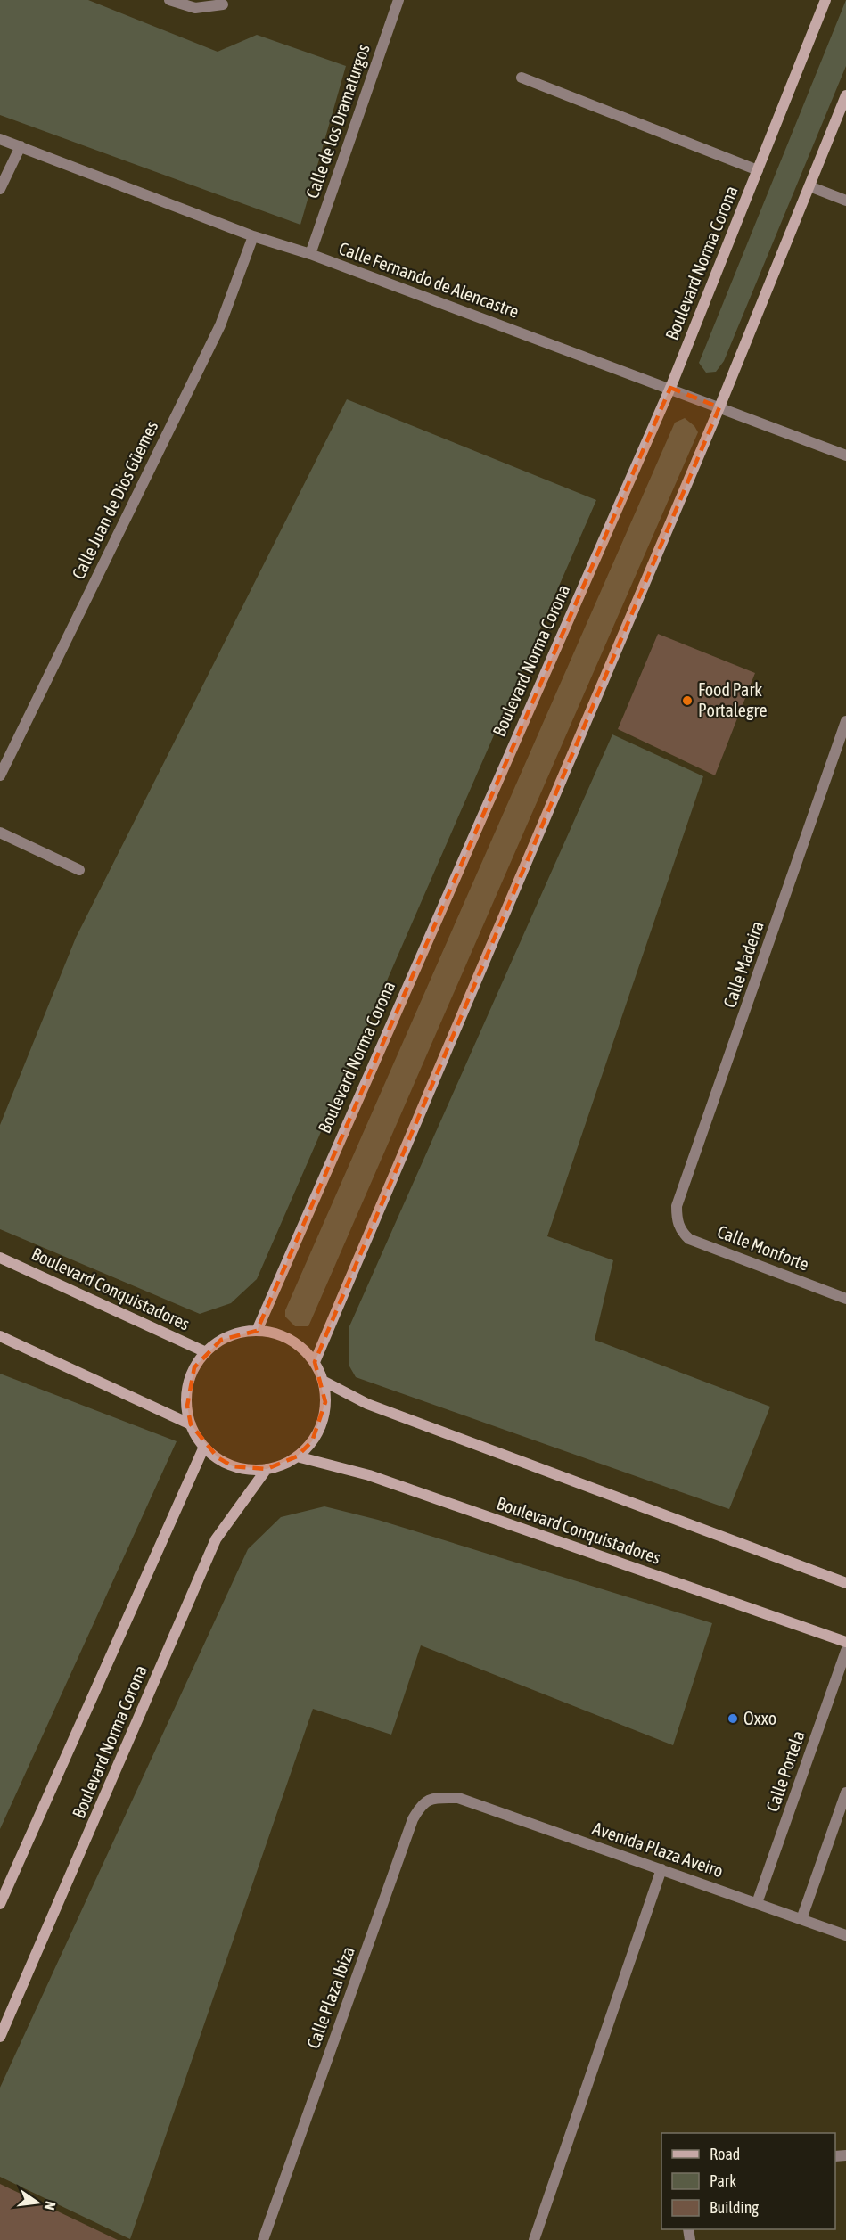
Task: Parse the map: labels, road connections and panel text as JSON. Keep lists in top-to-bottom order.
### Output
{
  "streets": {
    "street": [
      "Calle de los Dramaturgos",
      "Boulevard Norma Corona",
      "Calle Fernando de Alencastre",
      "Calle Juan de Dios Güemes",
      "Calle Madeira",
      "Calle Monforte",
      "Boulevard Conquistadores",
      "Calle Portela",
      "Avenida Plaza Aveiro",
      "Calle Plaza Ibiza"
    ]
  },
  "crossings": [
    ["Calle de los Dramaturgos", "Calle Fernando de Alencastre"],
    ["Boulevard Norma Corona", "Calle Fernando de Alencastre"],
    ["Boulevard Norma Corona", "Boulevard Conquistadores"],
    ["Calle Fernando de Alencastre", "Calle Juan de Dios Güemes"],
    ["Calle Madeira", "Calle Monforte"],
    ["Calle Portela", "Avenida Plaza Aveiro"],
    ["Avenida Plaza Aveiro", "Calle Plaza Ibiza"]
  ],
  "places": ["Food Park Portalegre", "Oxxo"],
  "legend": ["Road", "Park", "Building"],
  "north": "right"
}
